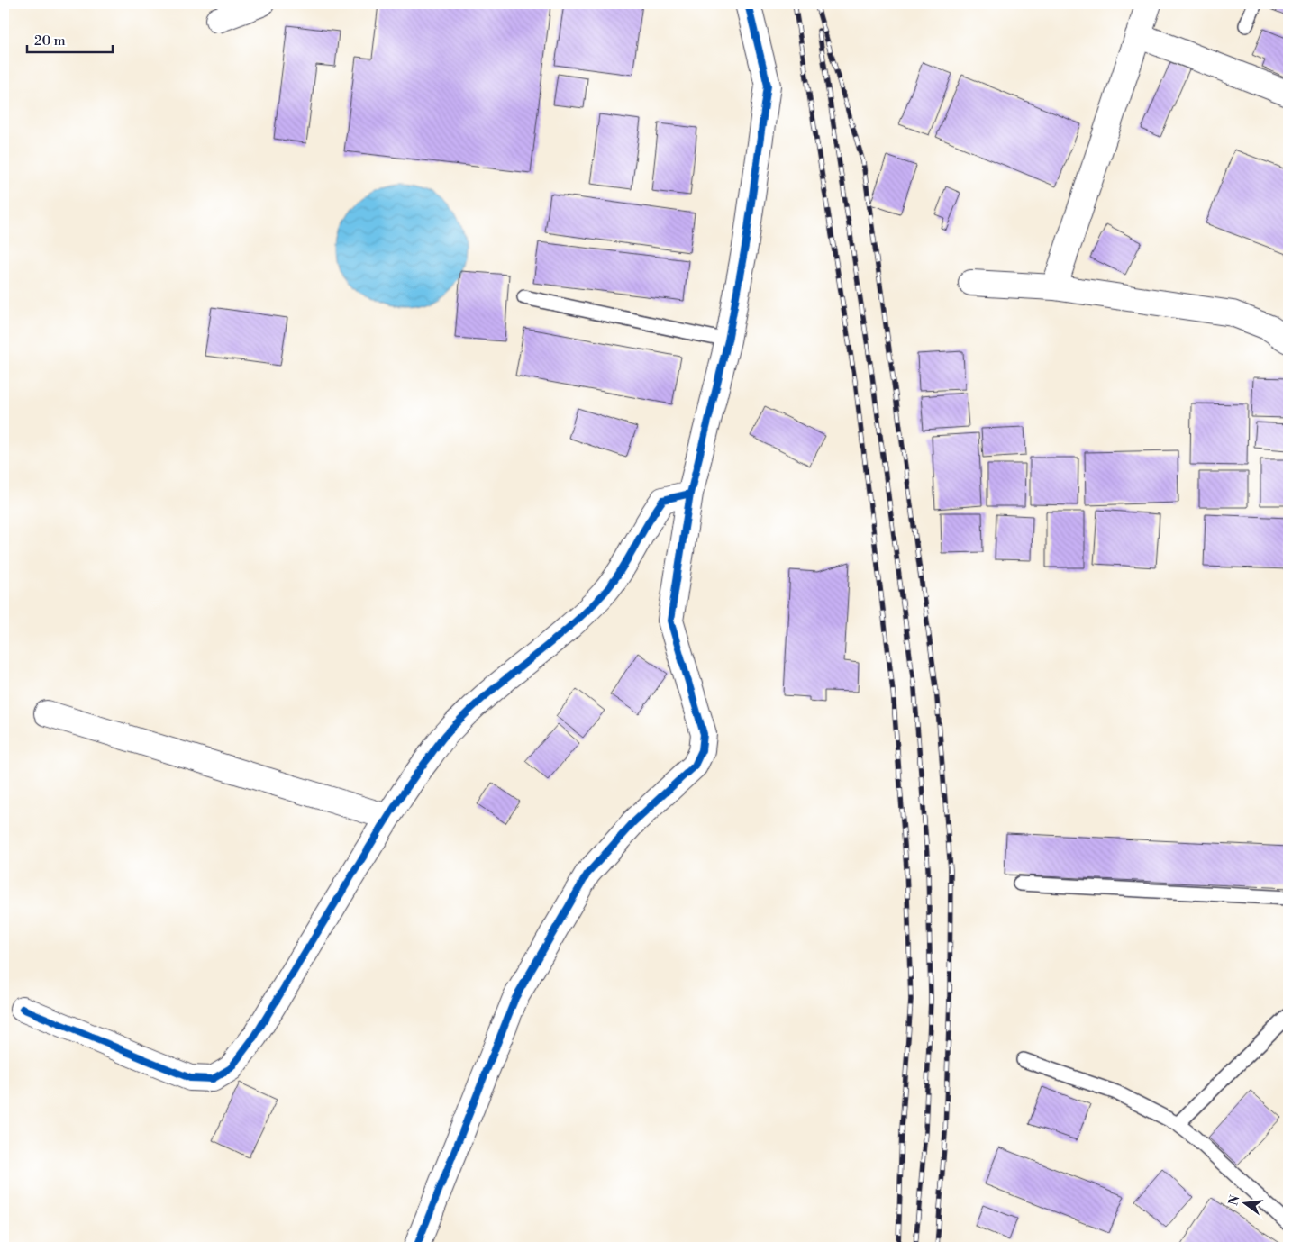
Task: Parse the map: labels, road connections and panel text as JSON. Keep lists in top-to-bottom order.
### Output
{
  "scale_bar": "20 m",
  "north": "left"
}
